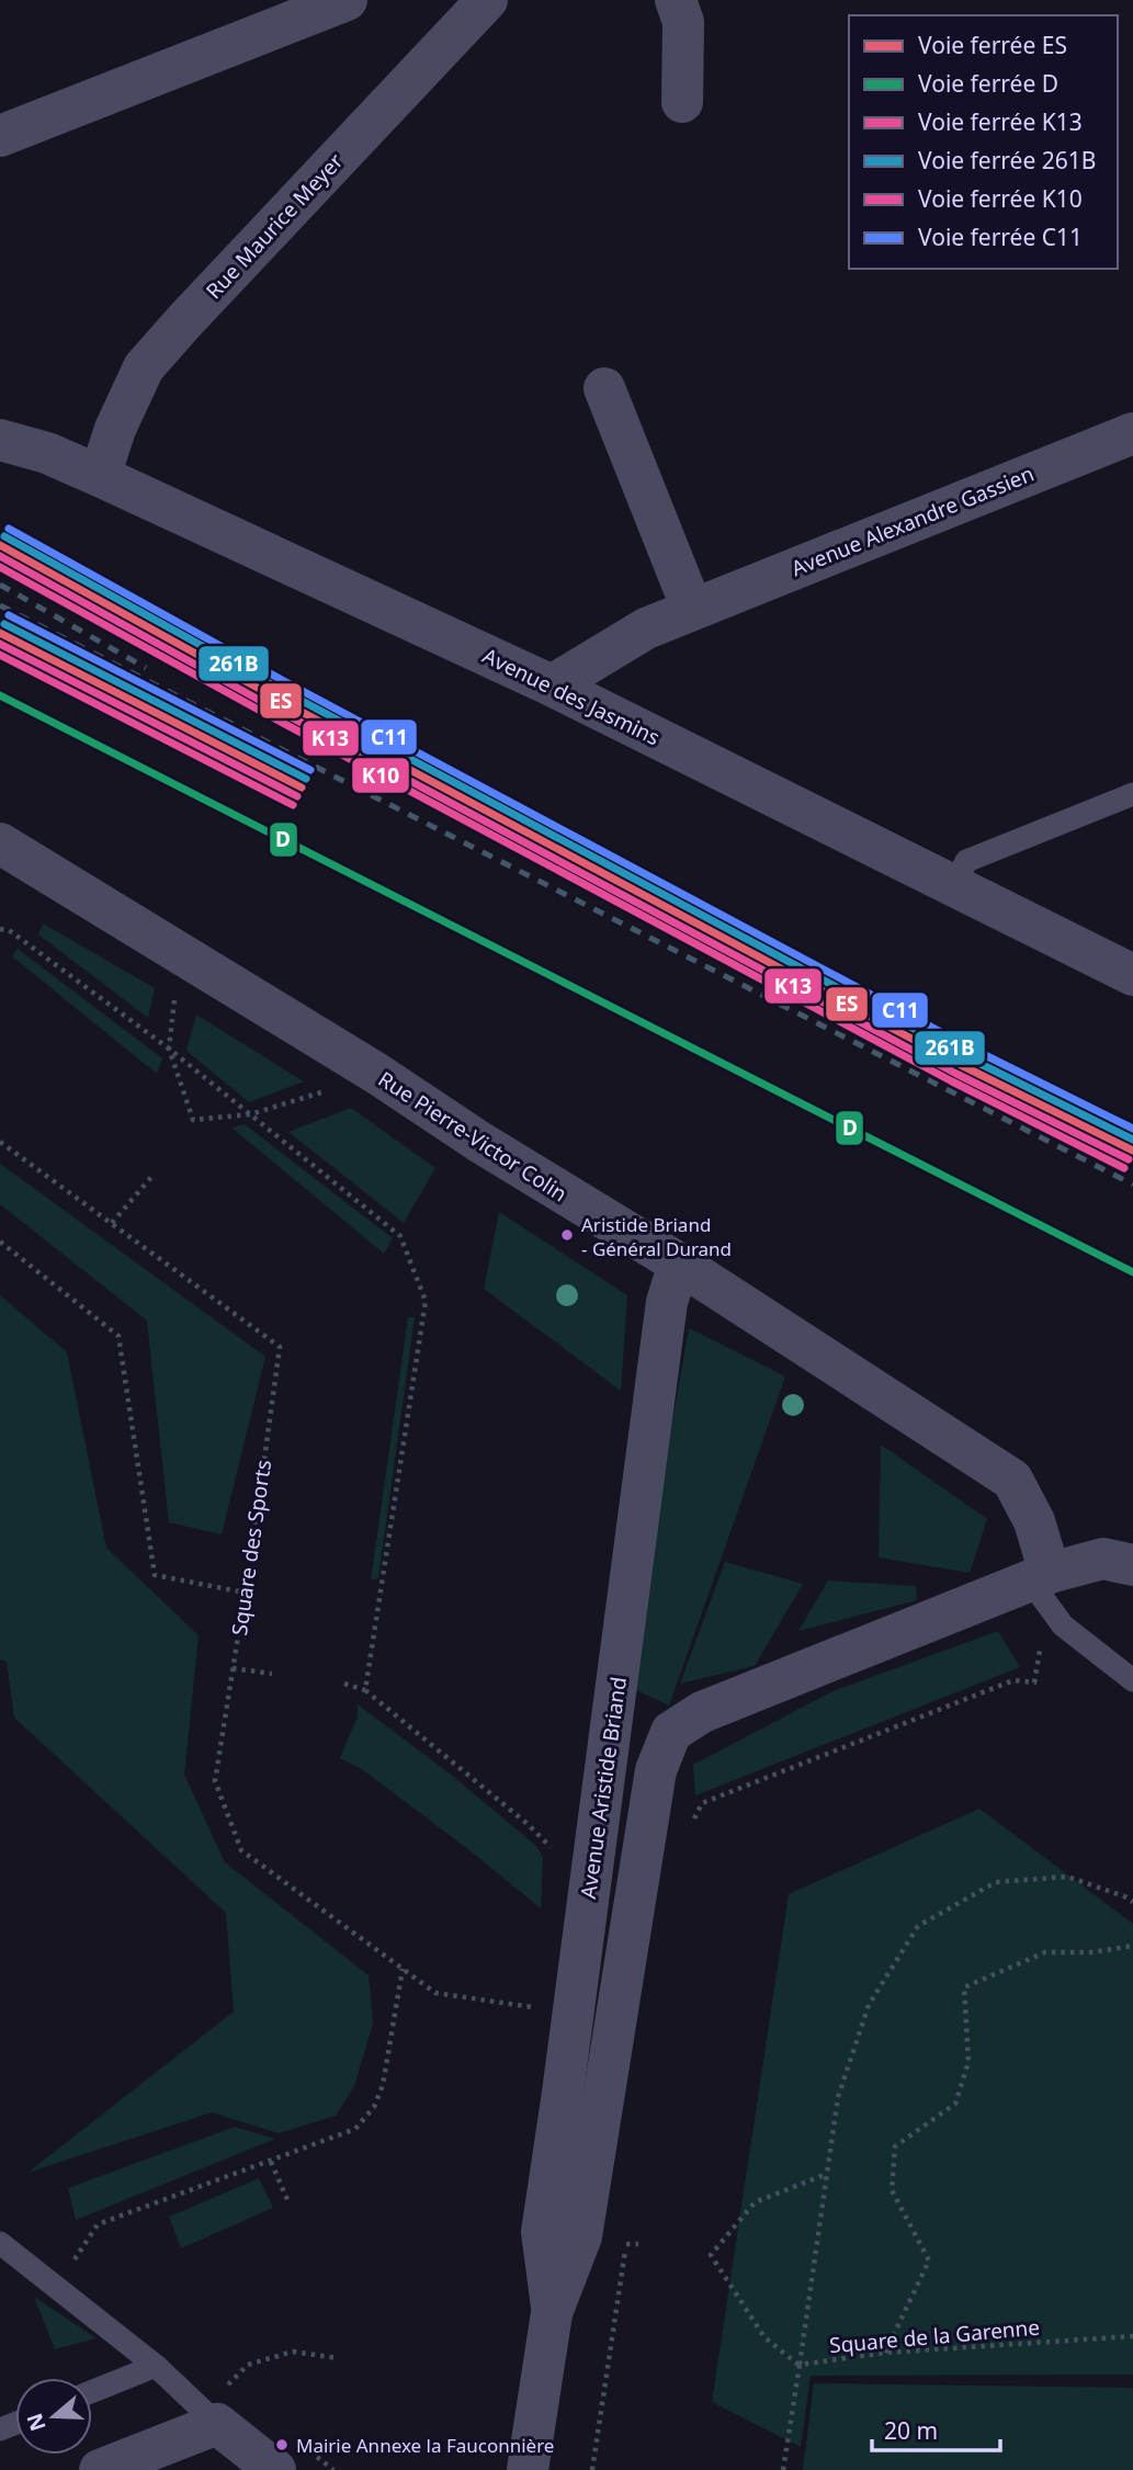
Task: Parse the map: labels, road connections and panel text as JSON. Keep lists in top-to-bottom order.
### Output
{
  "streets": {
    "street": [
      "Rue Maurice Meyer",
      "Avenue Alexandre Gassien",
      "Avenue des Jasmins",
      "Rue Pierre-Victor Colin",
      "Avenue Aristide Briand"
    ],
    "path": ["Square des Sports", "Square de la Garenne"]
  },
  "crossings": [
    ["Rue Maurice Meyer", "Avenue des Jasmins"],
    ["Avenue Alexandre Gassien", "Avenue des Jasmins"],
    ["Rue Pierre-Victor Colin", "Avenue Aristide Briand"]
  ],
  "places": ["Aristide Briand - Général Durand", "Mairie Annexe la Fauconnière"],
  "lines": [
    "rail line C11",
    "rail line 261B",
    "rail line ES",
    "rail line K13",
    "rail line K10",
    "rail line D"
  ],
  "legend": [
    "Voie ferrée ES",
    "Voie ferrée D",
    "Voie ferrée K13",
    "Voie ferrée 261B",
    "Voie ferrée K10",
    "Voie ferrée C11"
  ],
  "scale_bar": "20 m",
  "north": "left"
}
